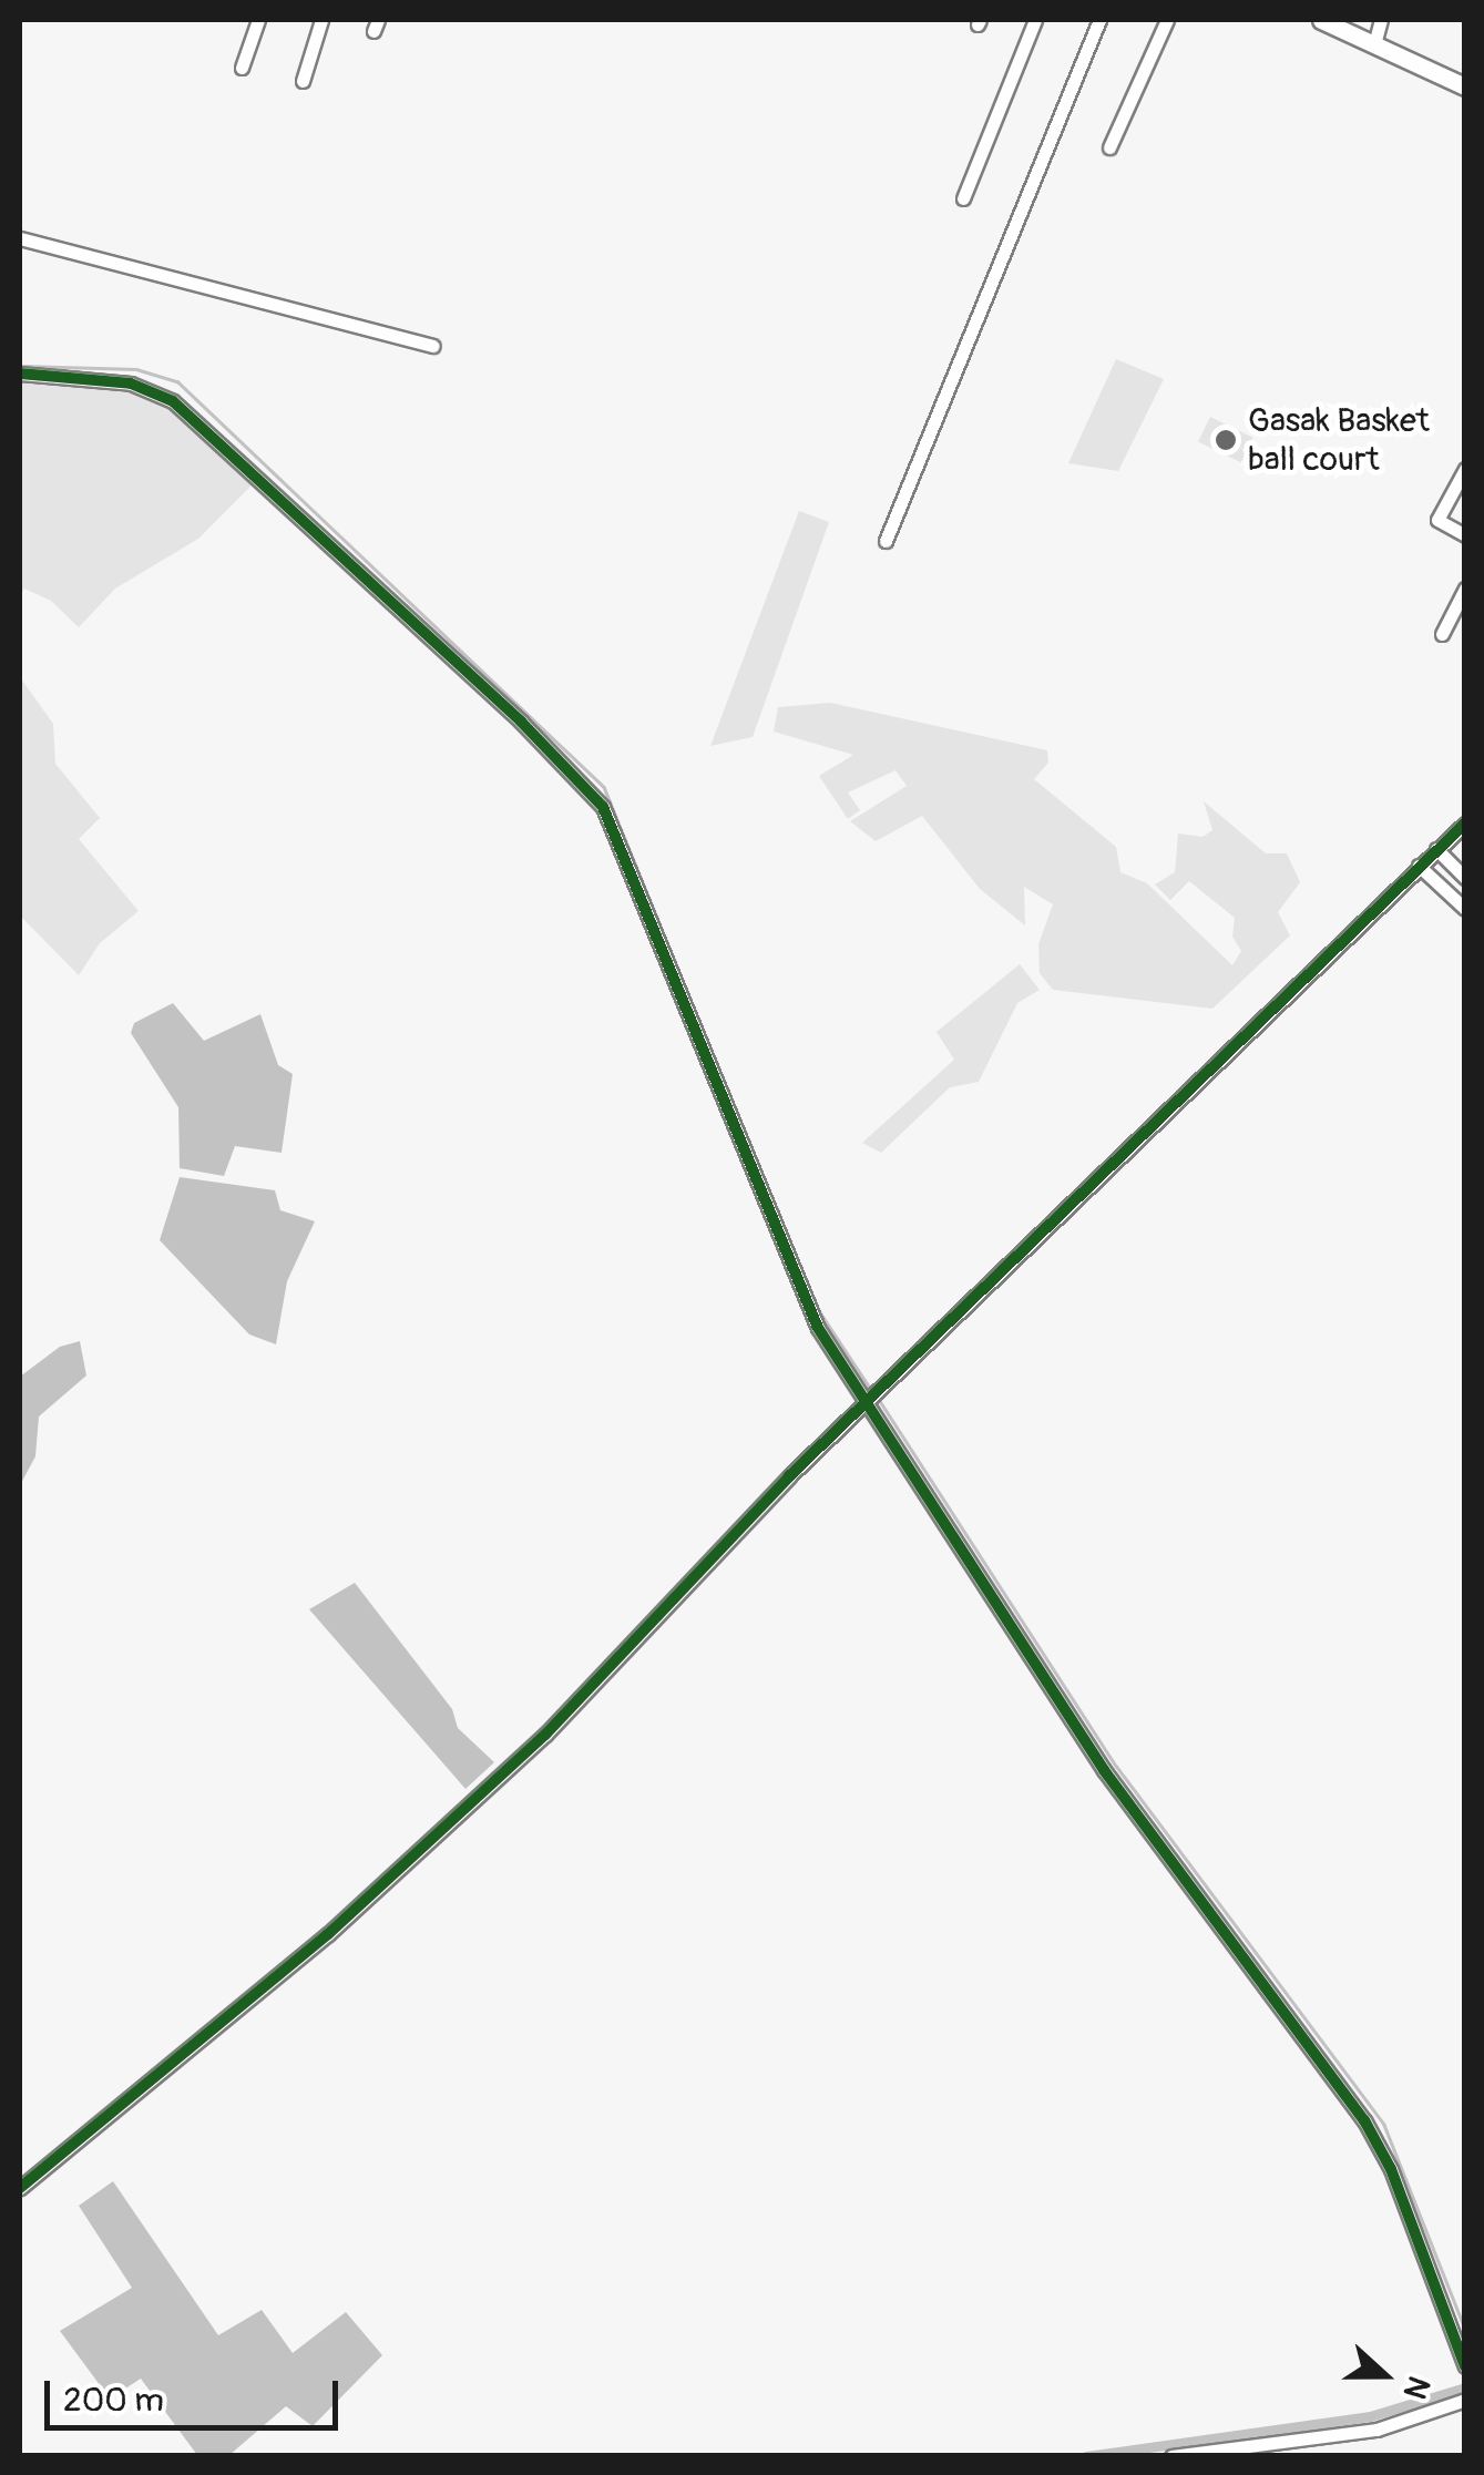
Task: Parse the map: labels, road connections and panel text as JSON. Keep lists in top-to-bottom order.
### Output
{
  "places": ["Gasak Basket ball court"],
  "scale_bar": "200 m",
  "north": "right"
}
